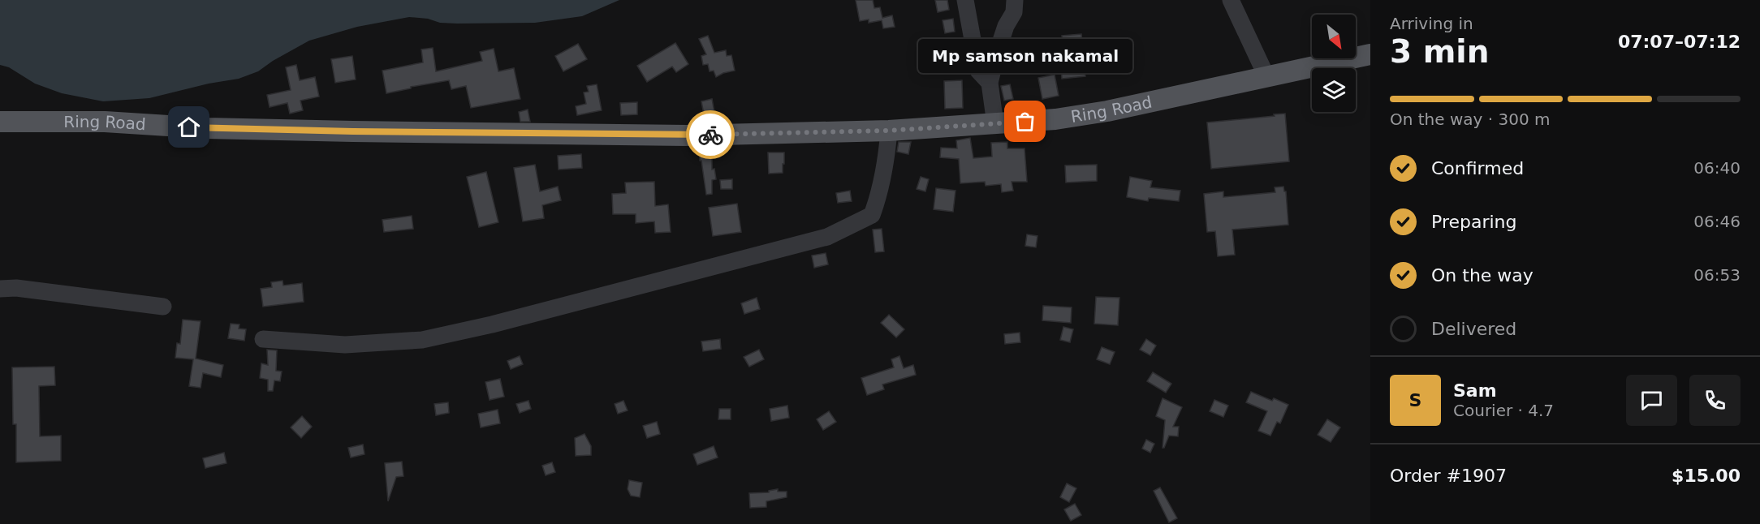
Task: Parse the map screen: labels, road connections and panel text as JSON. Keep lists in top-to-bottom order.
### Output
{
  "streets": {
    "main road": ["Ring Road"]
  },
  "places": ["Mp samson nakamal"],
  "north": "bottom right",
  "page": {
    "heading": ["3 min", "Arriving in", "07:07–07:12"],
    "panel": [
      "Sam",
      "Courier · 4.7",
      "Order #1907",
      "$15.00"
    ],
    "bubble": "Mp samson nakamal",
    "bar": "On the way · 300 m",
    "list": [
      ["Confirmed", "06:40"],
      ["Preparing", "06:46"],
      ["On the way", "06:53"],
      "Delivered"
    ],
    "round": "S"
  }
}
